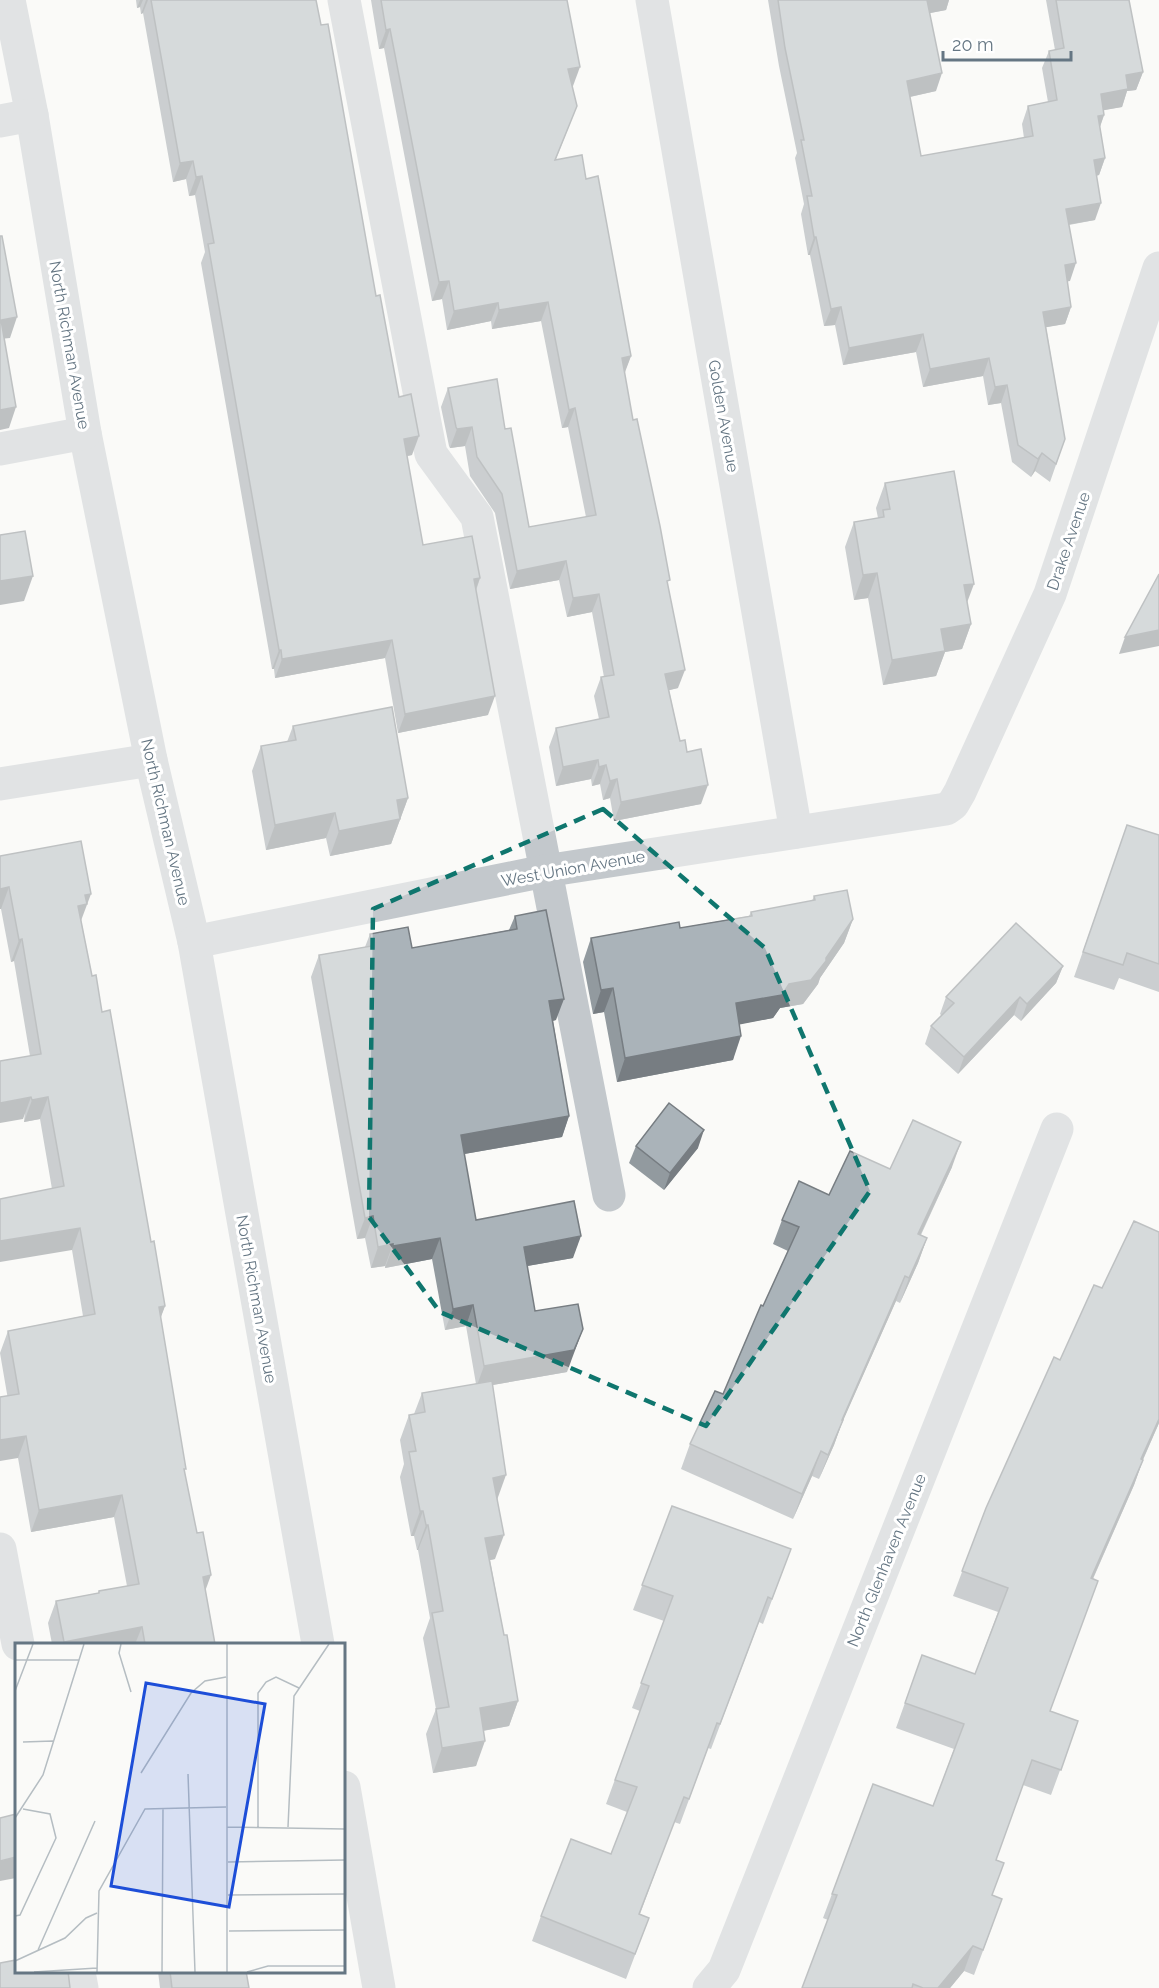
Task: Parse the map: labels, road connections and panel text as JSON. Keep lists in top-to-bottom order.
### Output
{
  "streets": {
    "street": [
      "North Richman Avenue",
      "Golden Avenue",
      "Drake Avenue",
      "West Union Avenue",
      "North Glenhaven Avenue"
    ]
  },
  "crossings": [
    ["North Richman Avenue", "West Union Avenue"],
    ["Golden Avenue", "West Union Avenue"],
    ["Drake Avenue", "West Union Avenue"]
  ],
  "scale_bar": "20 m"
}
